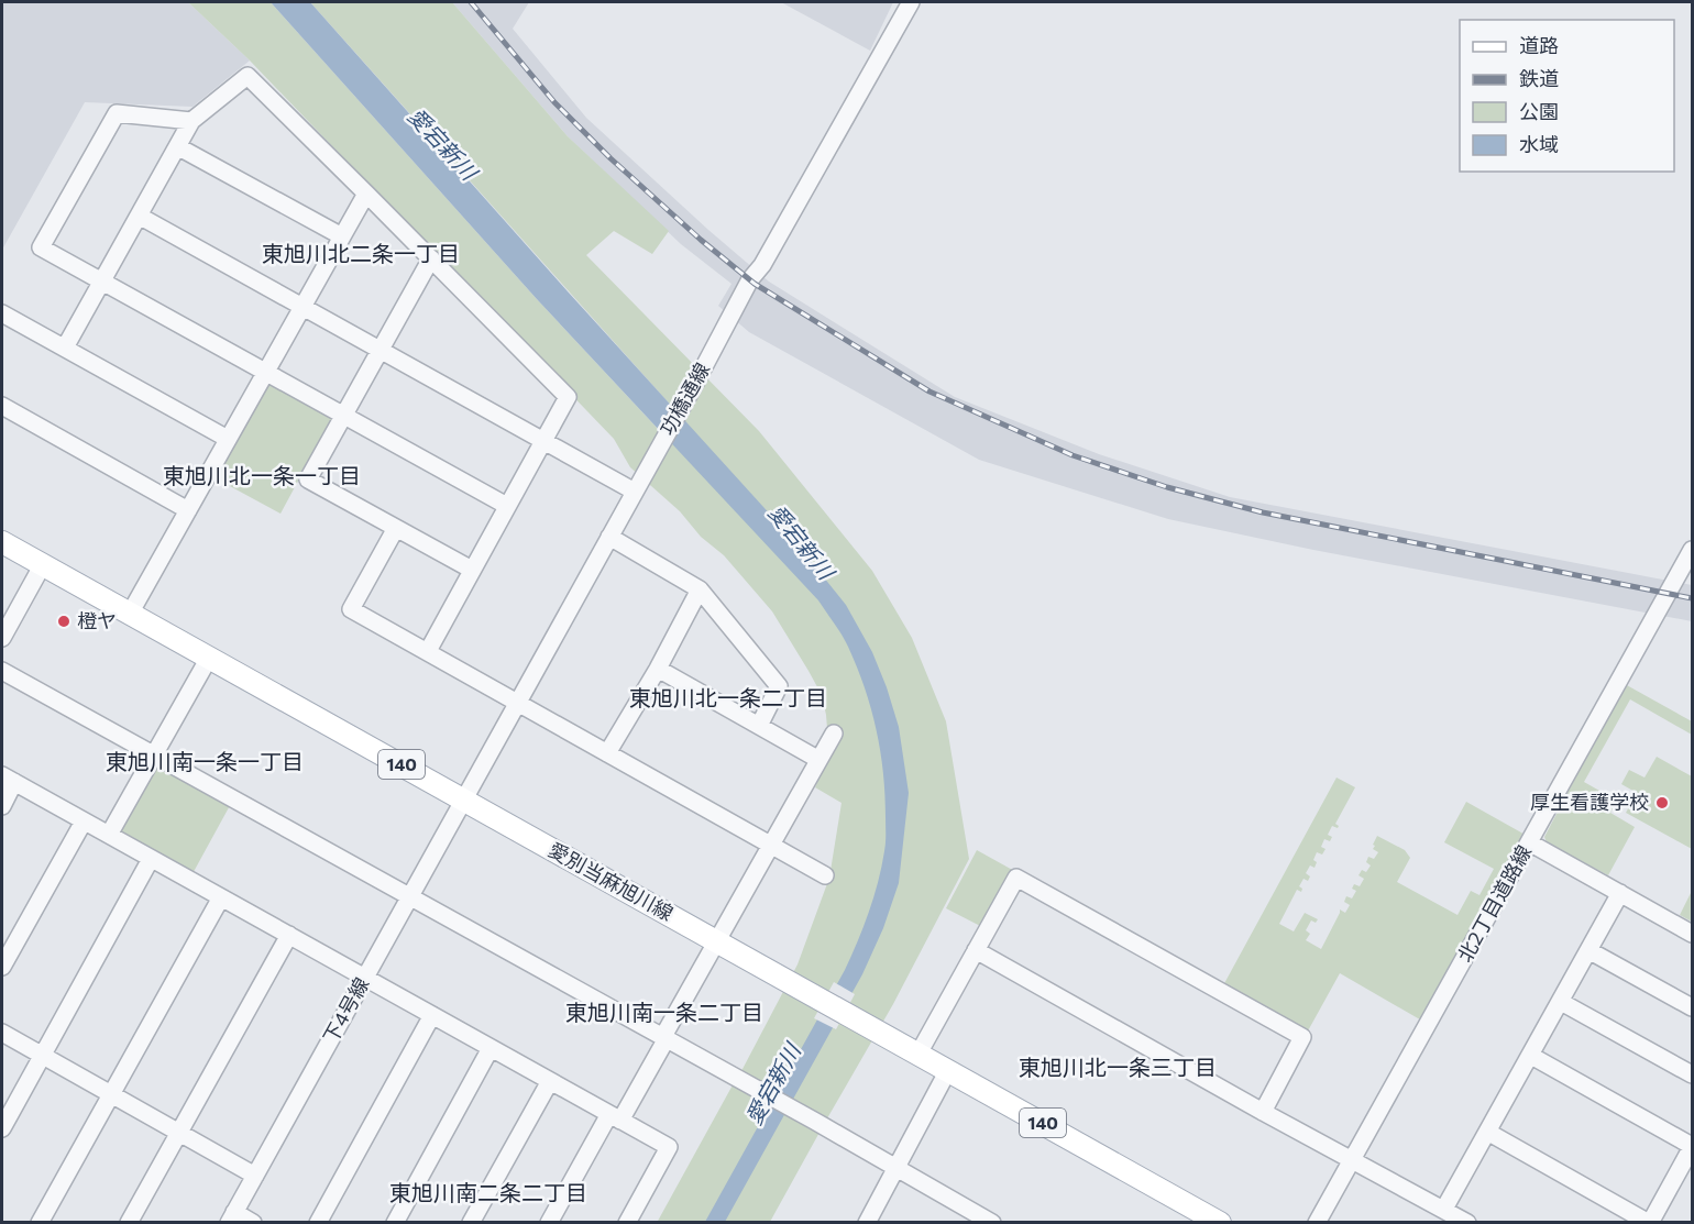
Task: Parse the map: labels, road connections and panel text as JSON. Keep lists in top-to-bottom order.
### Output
{
  "streets": {
    "main road": ["140", "愛別当麻旭川線"],
    "street": ["功橋通線", "北2丁目道路線", "下4号線"]
  },
  "crossings": [
    ["功橋通線", "愛別当麻旭川線"],
    ["功橋通線", "下4号線"],
    ["愛別当麻旭川線", "下4号線"]
  ],
  "districts": [
    "東旭川北二条一丁目",
    "東旭川北一条一丁目",
    "東旭川北一条二丁目",
    "東旭川南一条一丁目",
    "東旭川南一条二丁目",
    "東旭川北一条三丁目",
    "東旭川南二条二丁目"
  ],
  "water": ["愛宕新川"],
  "places": ["橙ヤ", "厚生看護学校"],
  "legend": [
    "道路",
    "鉄道",
    "公園",
    "水域"
  ]
}
